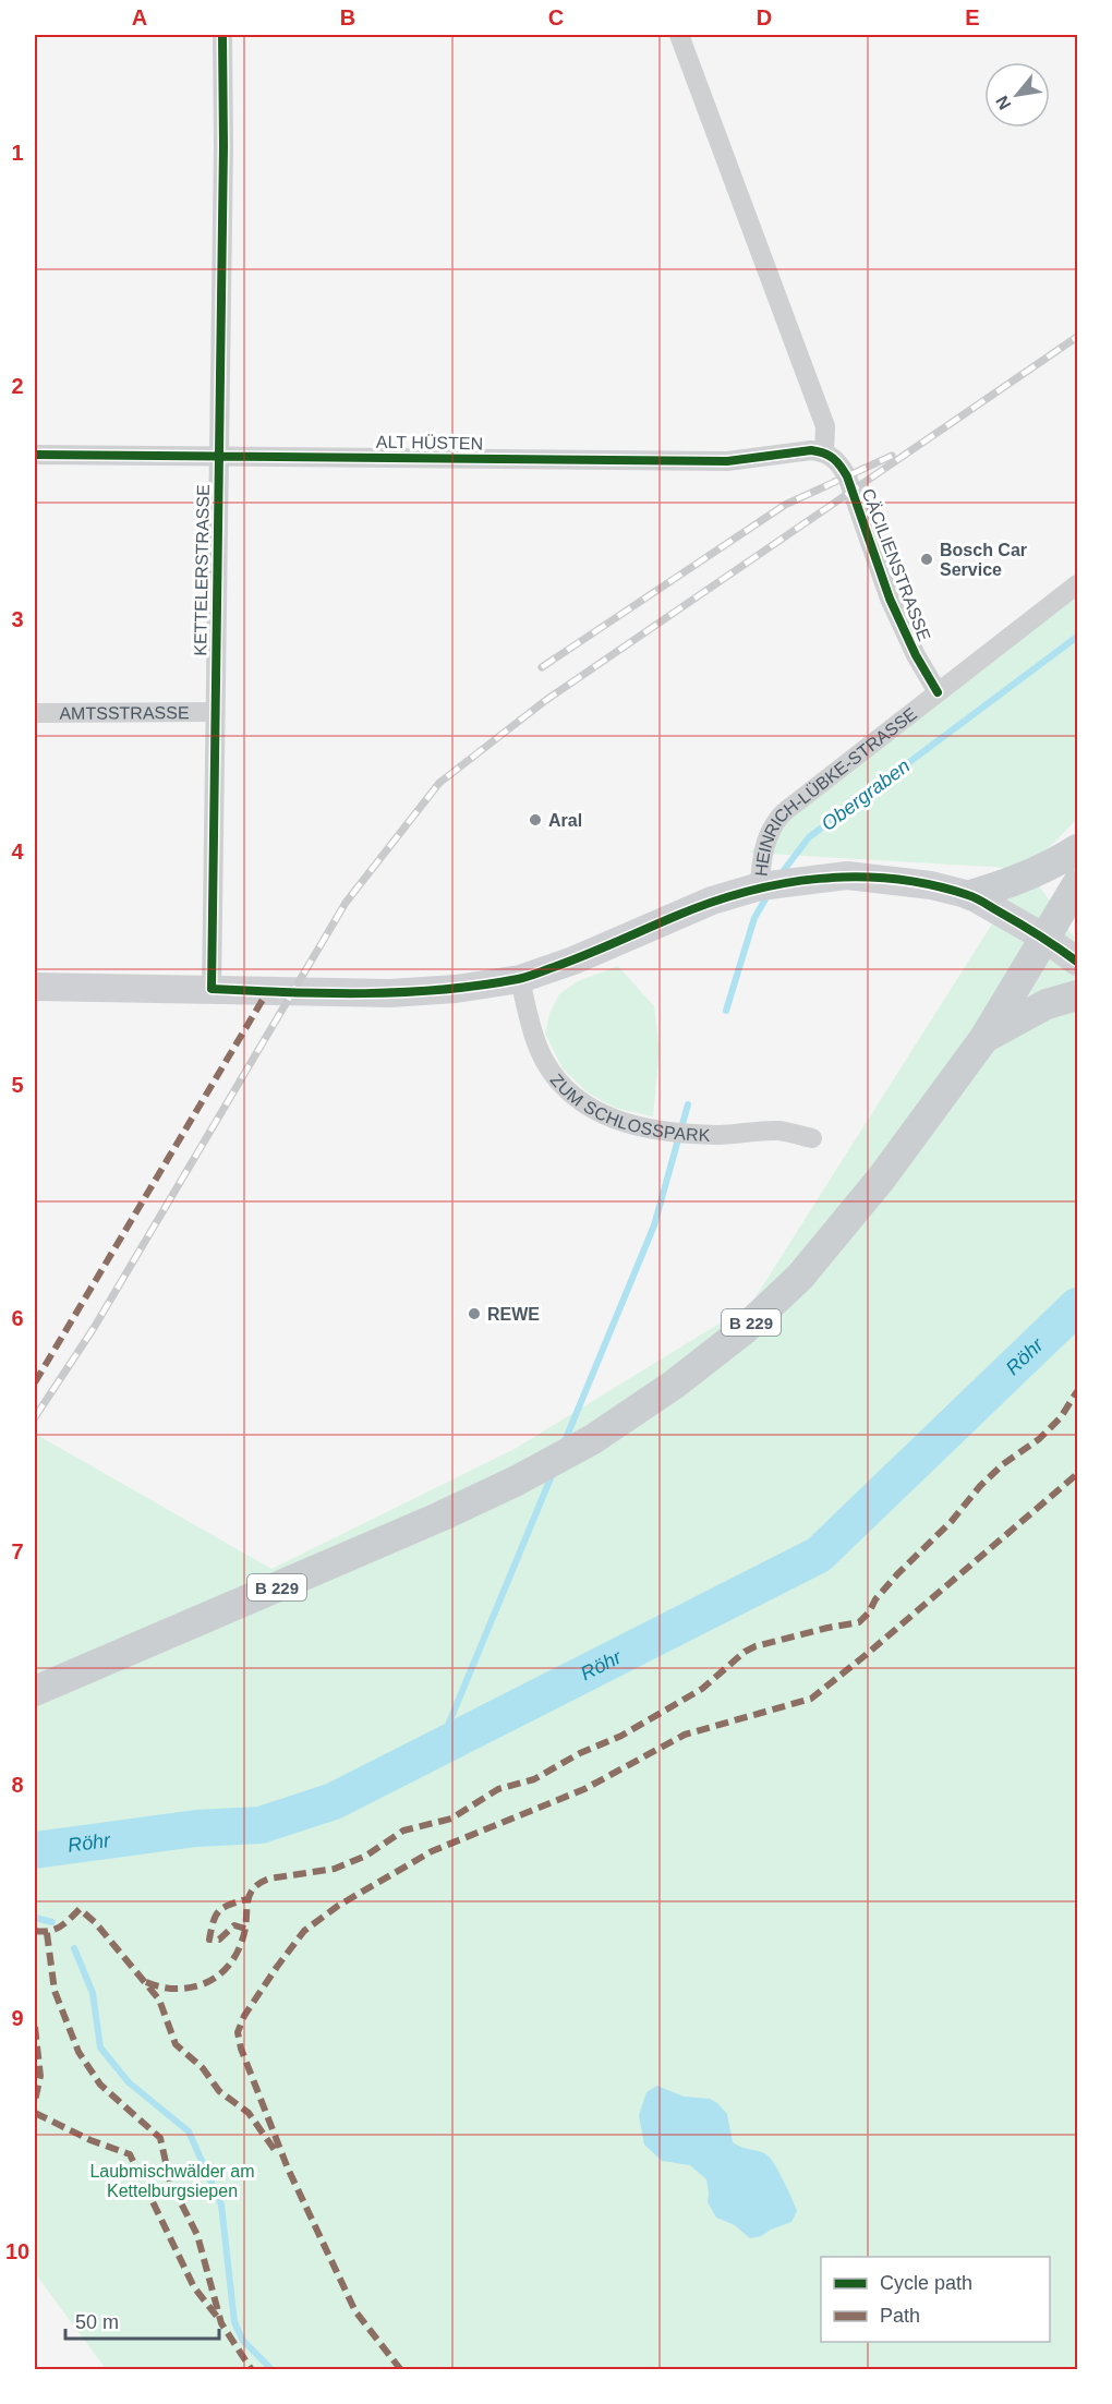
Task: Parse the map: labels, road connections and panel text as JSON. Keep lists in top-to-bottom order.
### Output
{
  "streets": {
    "main road": ["B 229"],
    "street": [
      "ALT HÜSTEN",
      "CÄCILIENSTRASSE",
      "KETTELERSTRASSE",
      "AMTSSTRASSE",
      "HEINRICH-LÜBKE-STRASSE",
      "ZUM SCHLOSSPARK"
    ]
  },
  "crossings": [
    ["ALT HÜSTEN", "CÄCILIENSTRASSE"],
    ["ALT HÜSTEN", "KETTELERSTRASSE"],
    ["CÄCILIENSTRASSE", "HEINRICH-LÜBKE-STRASSE"],
    ["KETTELERSTRASSE", "AMTSSTRASSE"],
    ["KETTELERSTRASSE", "HEINRICH-LÜBKE-STRASSE"],
    ["HEINRICH-LÜBKE-STRASSE", "ZUM SCHLOSSPARK"]
  ],
  "water": ["Obergraben", "Röhr"],
  "parks": ["Laubmischwälder am Kettelburgsiepen"],
  "places": ["Bosch Car Service", "Aral", "REWE"],
  "legend": ["Cycle path", "Path"],
  "scale_bar": "50 m",
  "north": "bottom left",
  "grid": {
    "columns": [
      "A",
      "B",
      "C",
      "D",
      "E"
    ],
    "rows": [
      "1",
      "2",
      "3",
      "4",
      "5",
      "6",
      "7",
      "8",
      "9",
      "10"
    ]
  }
}
